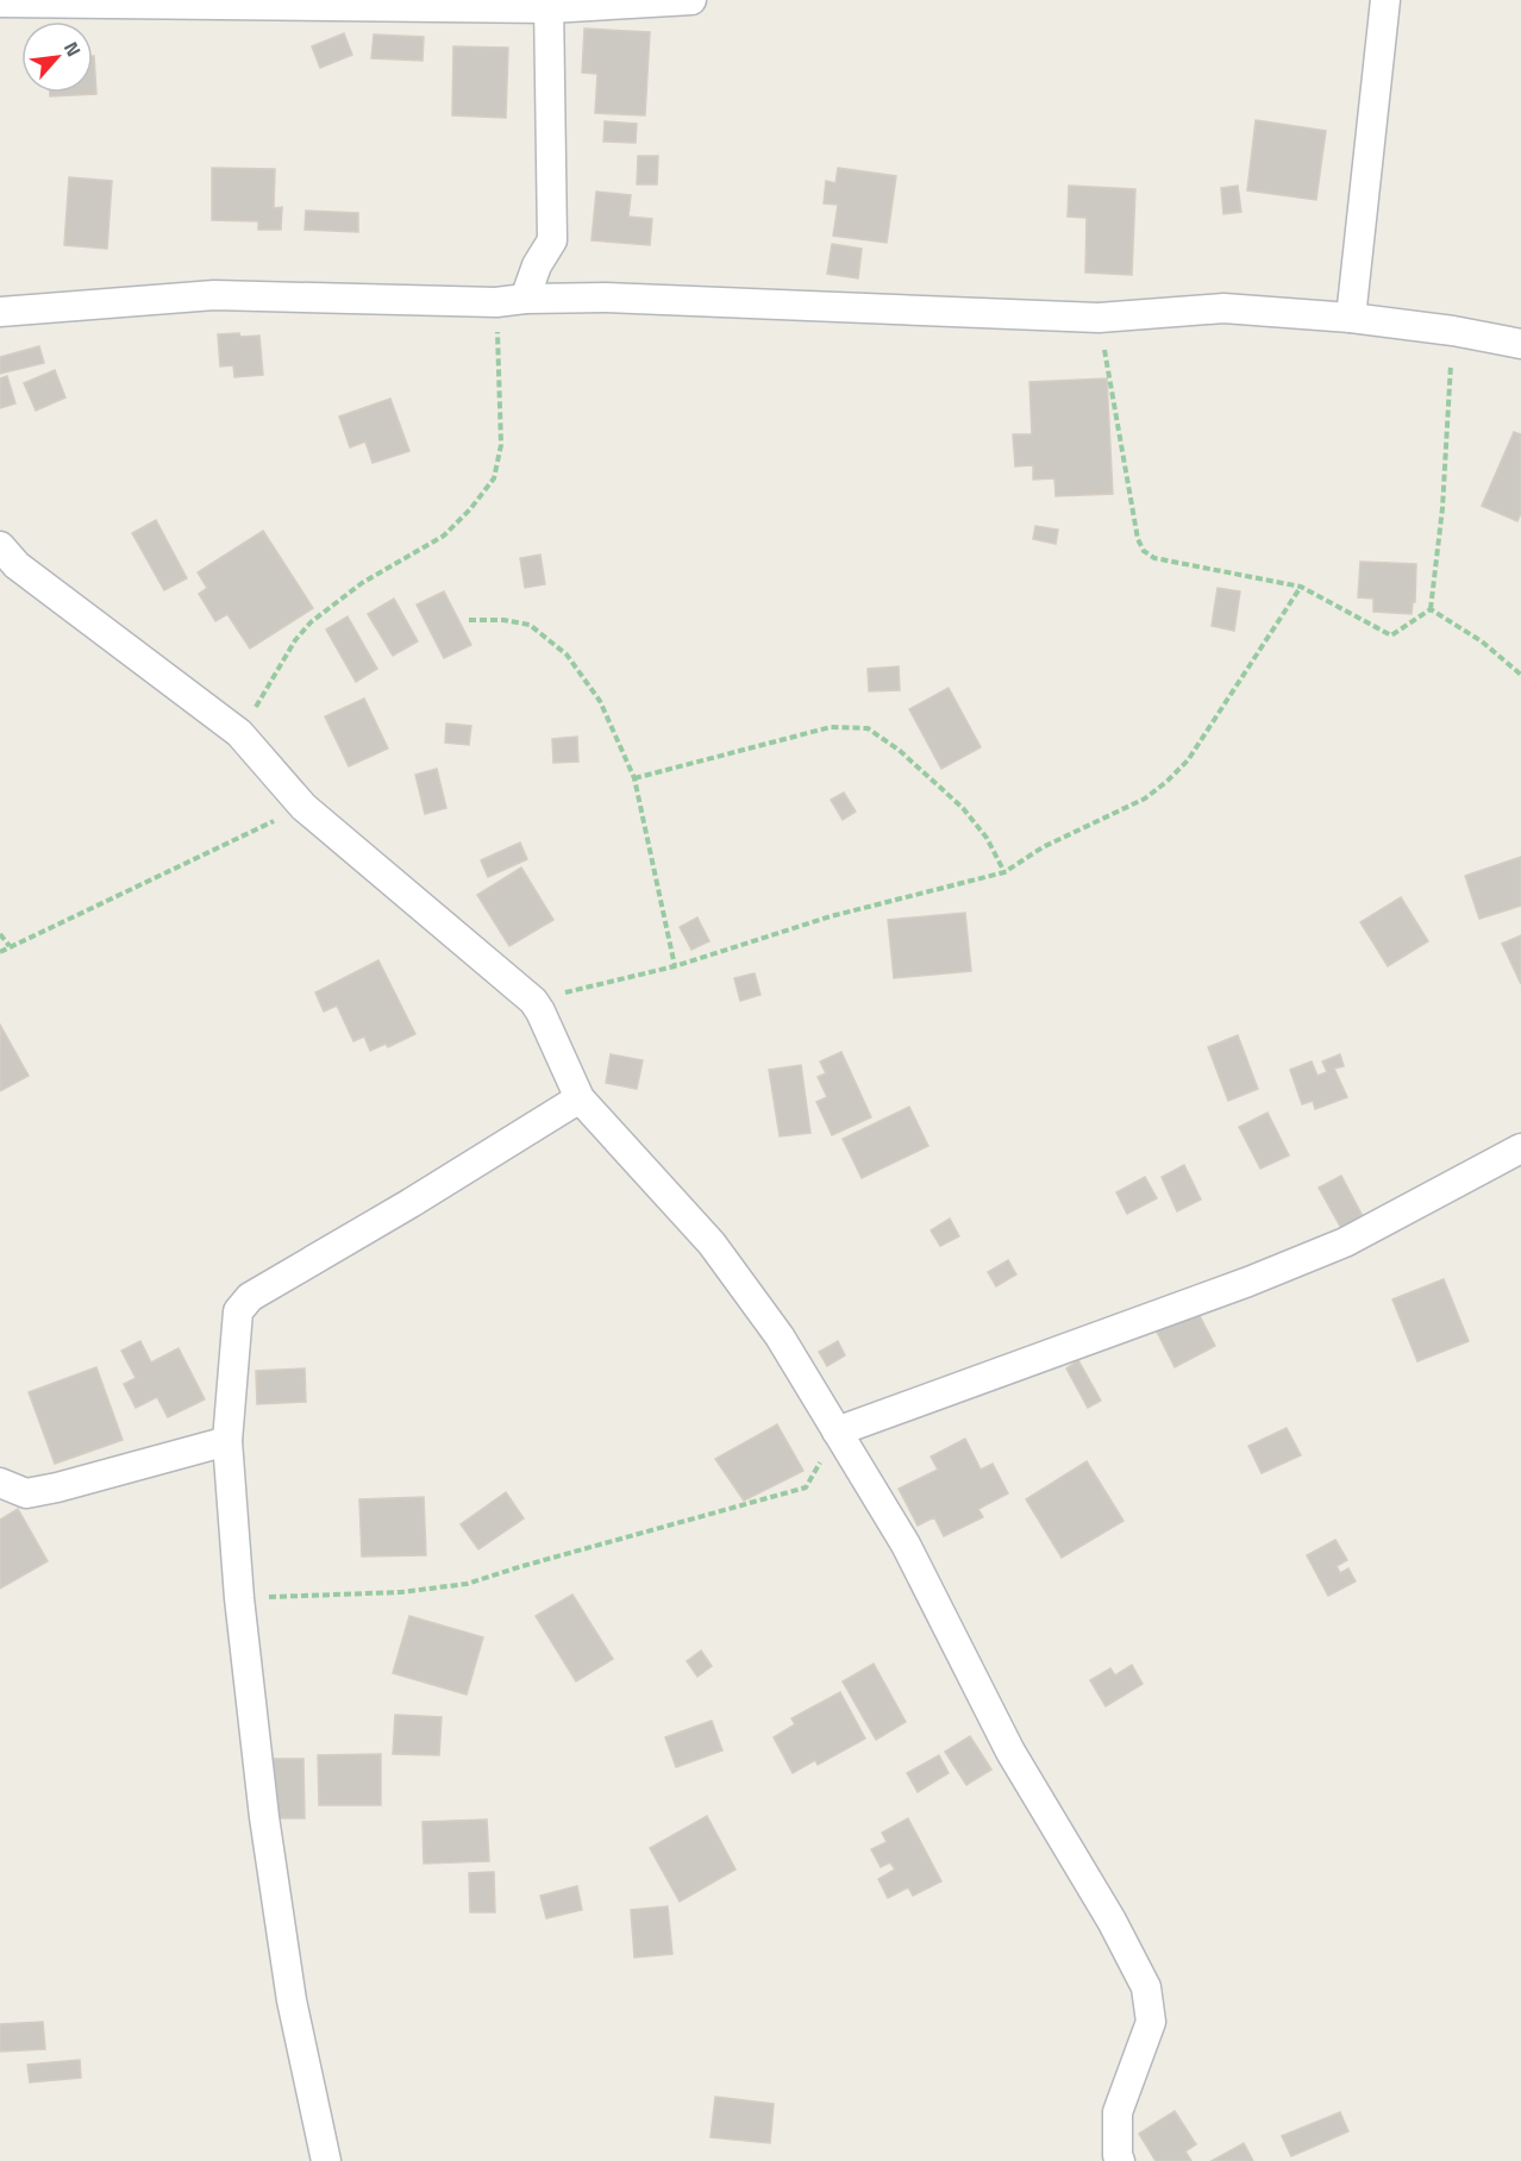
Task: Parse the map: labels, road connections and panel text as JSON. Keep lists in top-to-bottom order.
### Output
{
  "north": "top right"
}
